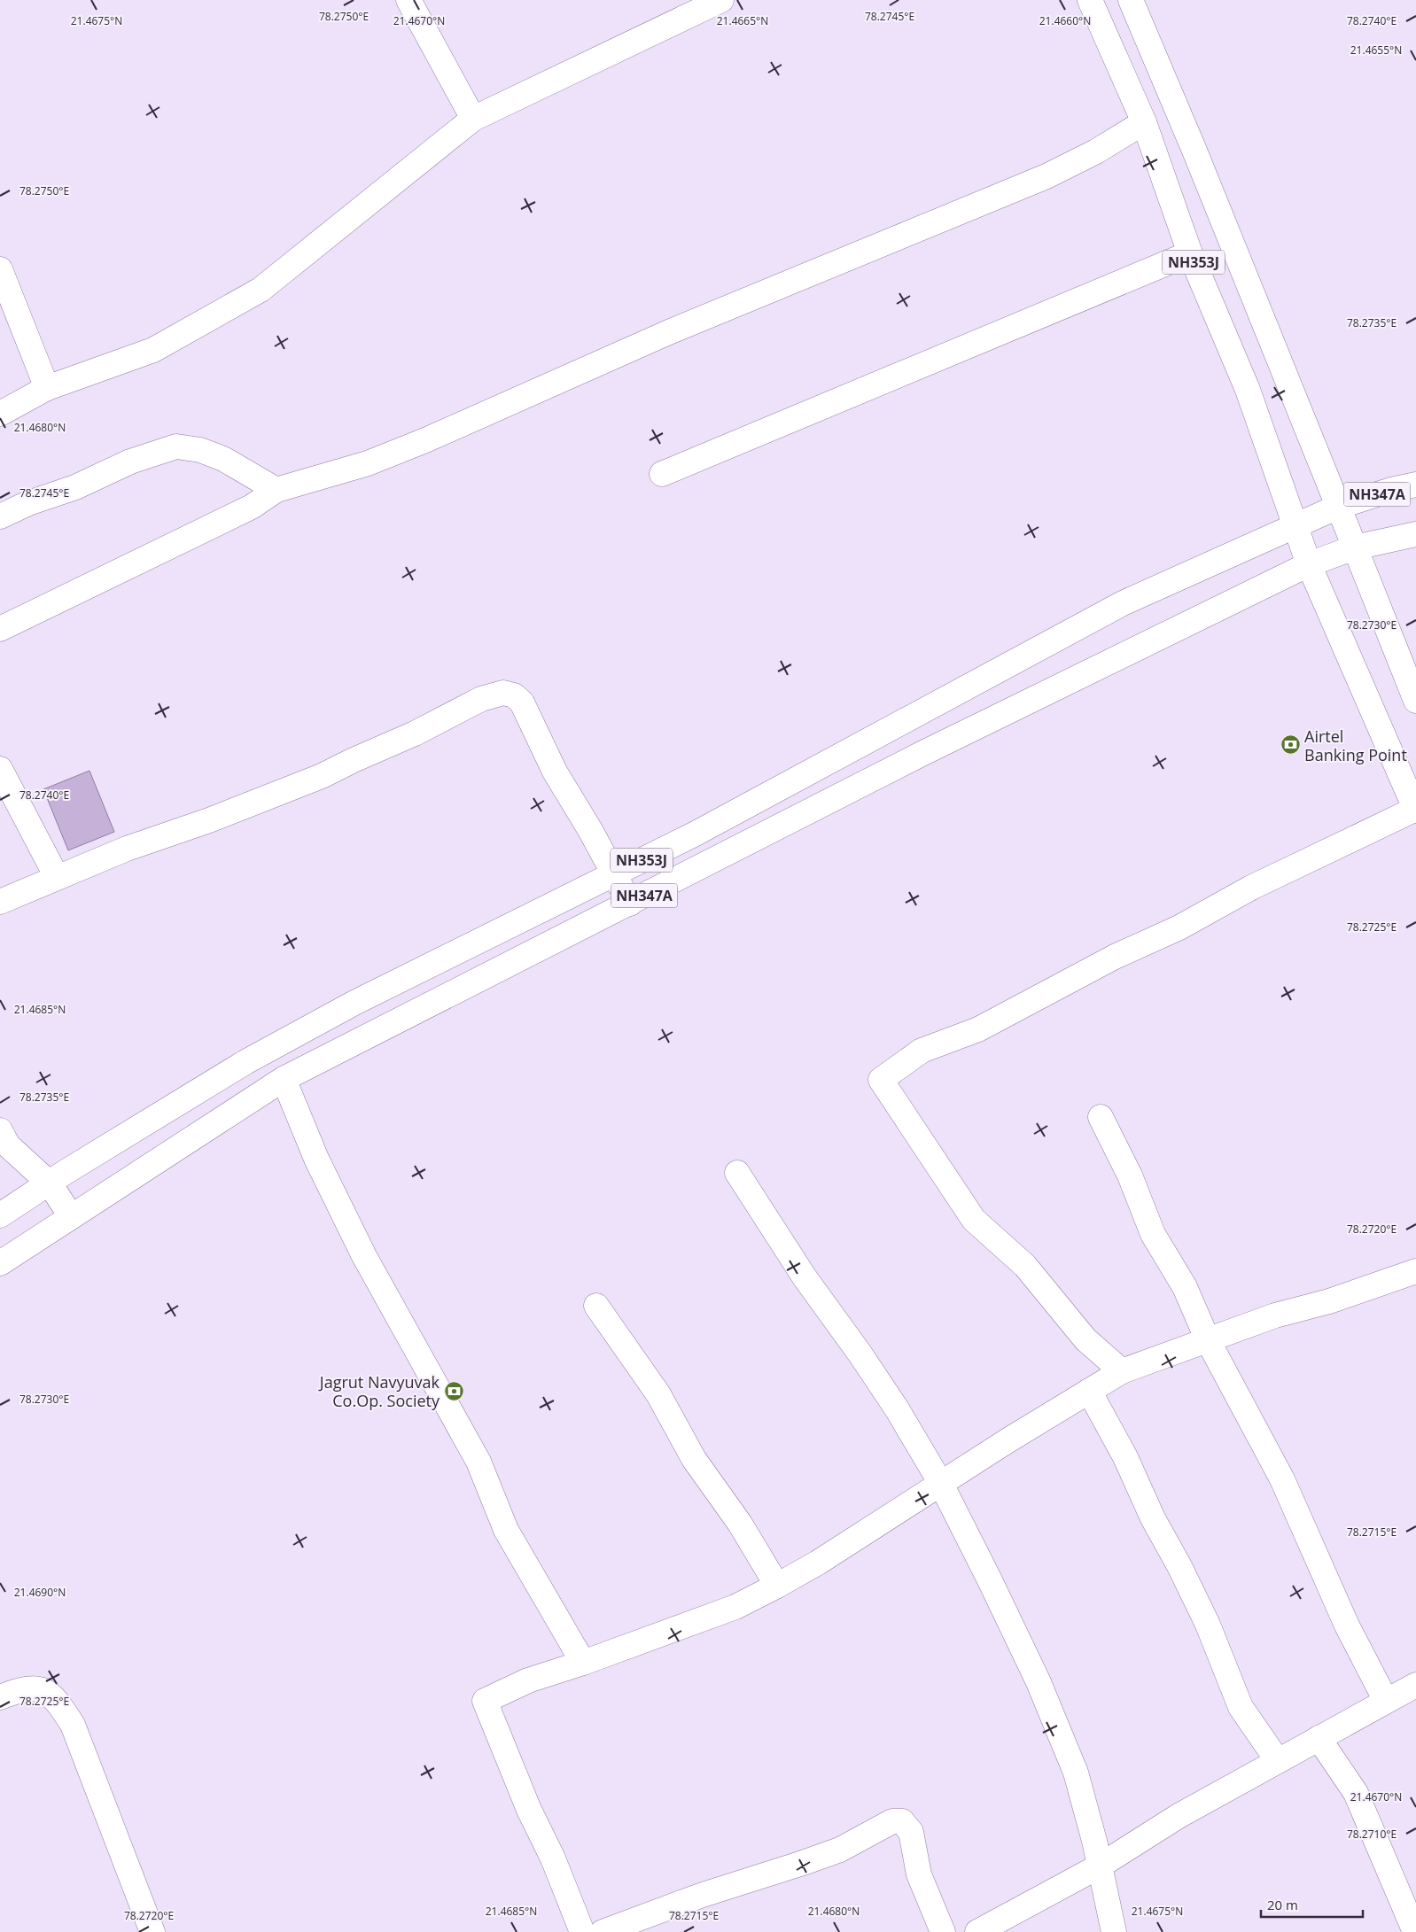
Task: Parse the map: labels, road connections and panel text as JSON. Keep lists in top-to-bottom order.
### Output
{
  "streets": {
    "main road": ["NH353J", "NH347A"]
  },
  "crossings": [
    ["NH353J", "NH347A"]
  ],
  "places": {
    "bank": ["Airtel Banking Point", "Jagrut Navyuvak Co.Op. Society"]
  },
  "scale_bar": "20 m",
  "coordinates": [
    "78.2750°E",
    "78.2745°E",
    "21.4675°N",
    "21.4670°N",
    "21.4665°N",
    "21.4660°N",
    "78.2740°E",
    "21.4655°N",
    "78.2735°E",
    "21.4680°N",
    "78.2730°E",
    "78.2725°E",
    "21.4685°N",
    "78.2720°E",
    "78.2715°E",
    "21.4690°N",
    "78.2710°E"
  ]
}
